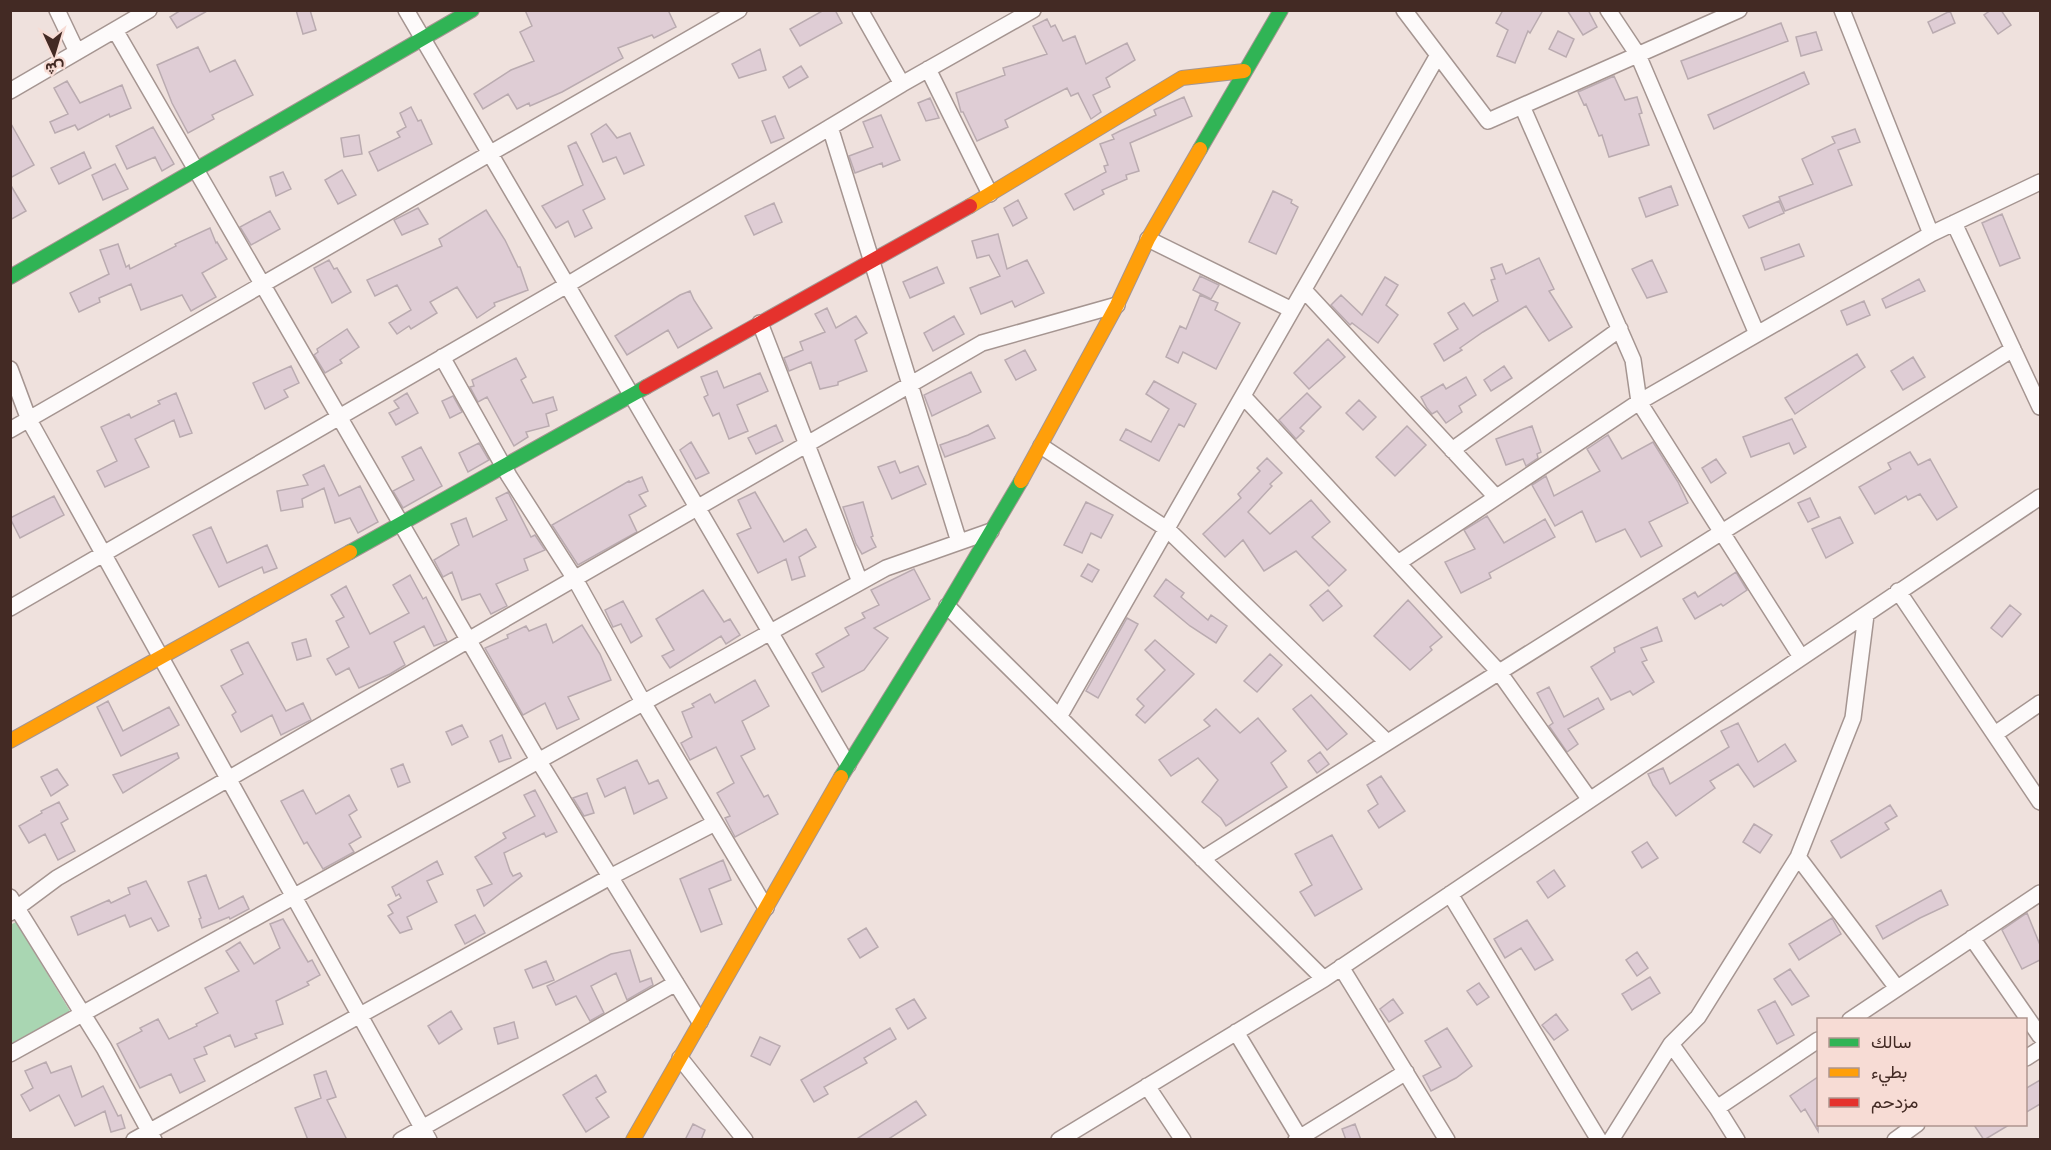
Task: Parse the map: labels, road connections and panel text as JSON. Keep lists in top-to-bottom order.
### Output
{
  "legend": ["سالك", "بطيء", "مزدحم"],
  "north": "bottom"
}
